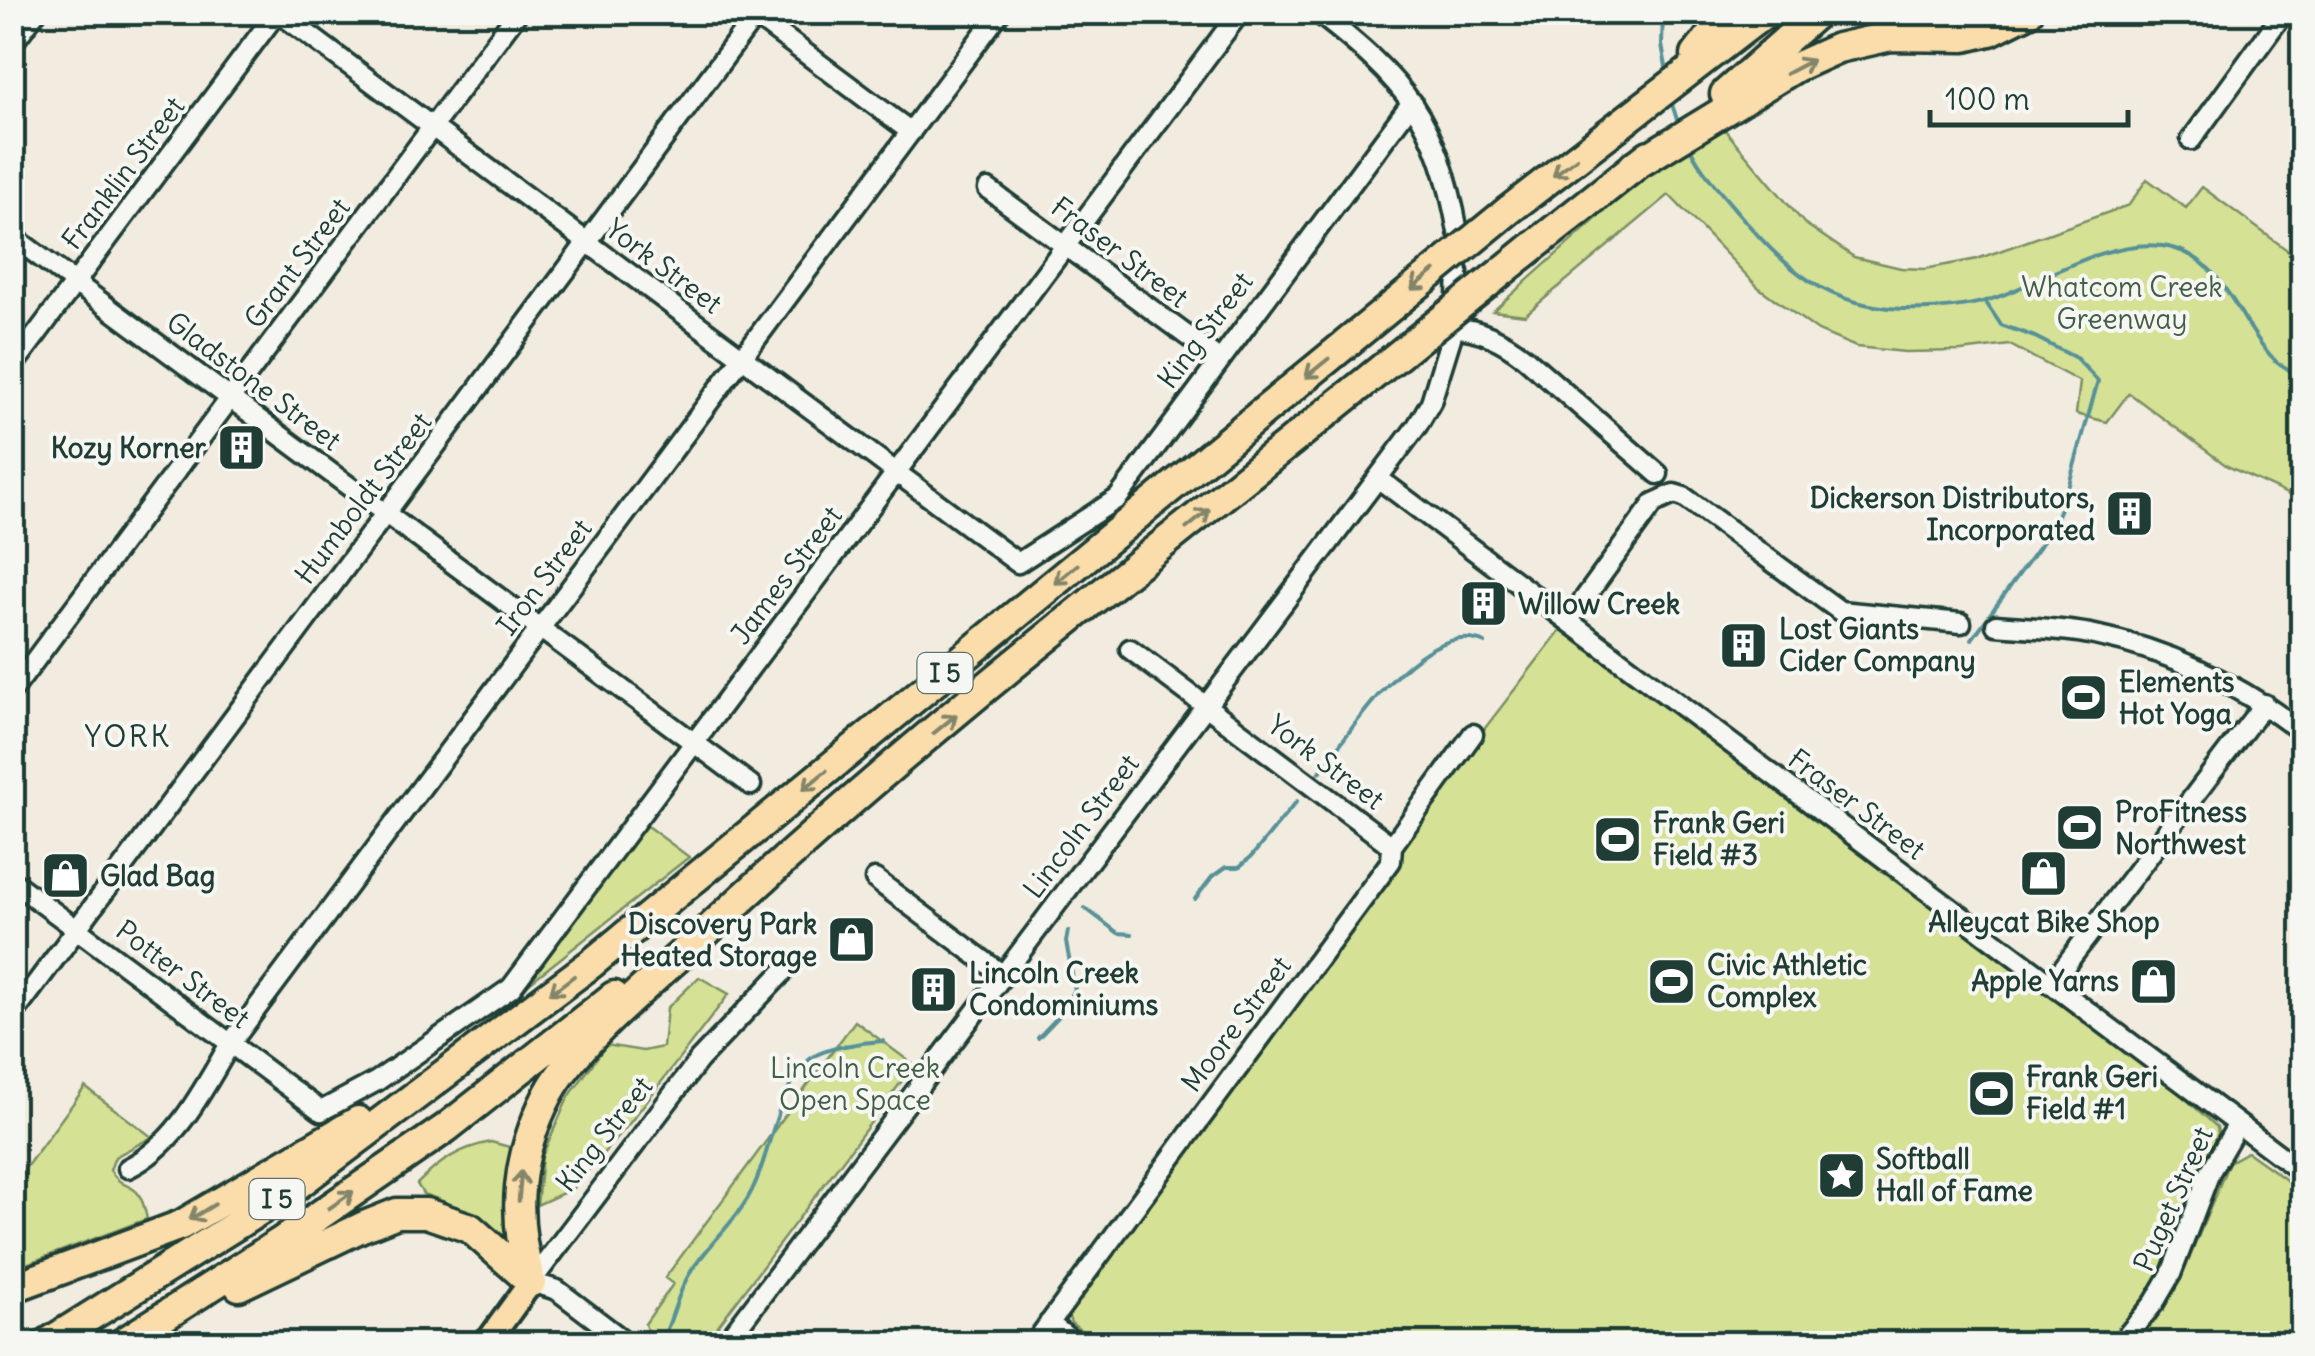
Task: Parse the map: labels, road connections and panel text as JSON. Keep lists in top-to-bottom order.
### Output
{
  "streets": {
    "highway": ["I 5"],
    "main road": ["King Street"],
    "street": [
      "Franklin Street",
      "Fraser Street",
      "Grant Street",
      "York Street",
      "Gladstone Street",
      "Humboldt Street",
      "James Street",
      "Iron Street",
      "Lincoln Street",
      "Potter Street",
      "Moore Street",
      "Puget Street"
    ]
  },
  "crossings": [
    ["Franklin Street", "York Street"],
    ["Franklin Street", "Gladstone Street"],
    ["Fraser Street", "King Street"],
    ["Fraser Street", "James Street"],
    ["Fraser Street", "Lincoln Street"],
    ["Fraser Street", "Puget Street"],
    ["Grant Street", "York Street"],
    ["Grant Street", "Gladstone Street"],
    ["York Street", "King Street"],
    ["York Street", "Humboldt Street"],
    ["York Street", "James Street"],
    ["York Street", "Iron Street"],
    ["York Street", "Lincoln Street"],
    ["York Street", "Moore Street"],
    ["Gladstone Street", "Humboldt Street"],
    ["Gladstone Street", "James Street"],
    ["Gladstone Street", "Iron Street"],
    ["Humboldt Street", "Potter Street"],
    ["James Street", "Potter Street"],
    ["Iron Street", "Potter Street"]
  ],
  "districts": ["YORK"],
  "parks": ["Whatcom Creek Greenway", "Lincoln Creek Open Space"],
  "places": {
    "building": [
      "Kozy Korner",
      "Dickerson Distributors, Incorporated",
      "Willow Creek",
      "Lost Giants Cider Company",
      "Lincoln Creek Condominiums"
    ],
    "sports": [
      "Elements Hot Yoga",
      "ProFitness Northwest",
      "Frank Geri Field #3",
      "Civic Athletic Complex",
      "Frank Geri Field #1"
    ],
    "shop": [
      "Alleycat Bike Shop",
      "Glad Bag",
      "Discovery Park Heated Storage",
      "Apple Yarns"
    ],
    "place": ["Softball Hall of Fame"]
  },
  "scale_bar": "100 m"
}
